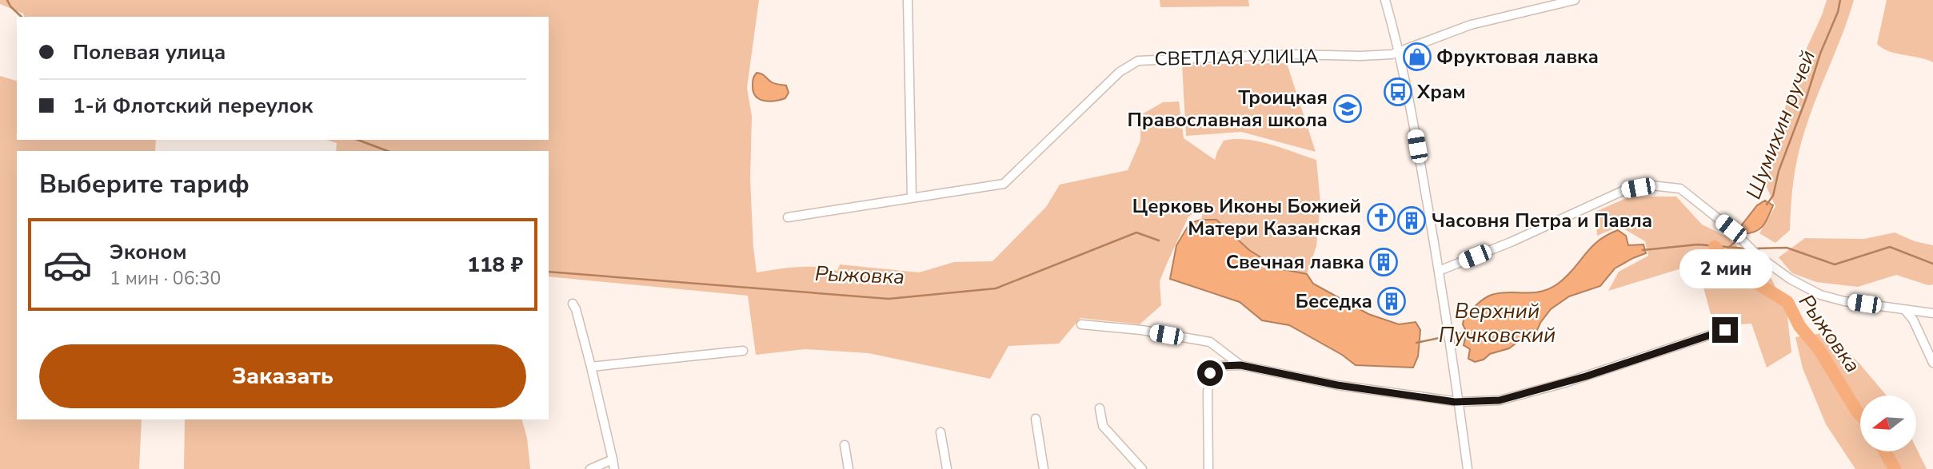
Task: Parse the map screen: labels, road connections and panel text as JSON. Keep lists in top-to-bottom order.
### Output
{
  "streets": {
    "street": ["СВЕТЛАЯ УЛИЦА"]
  },
  "water": ["Шумихин ручей", "Рыжовка", "Верхний Пучковский"],
  "places": {
    "shop": ["Фруктовая лавка"],
    "bus stop": ["Храм"],
    "school or university": ["Троицкая Православная школа"],
    "church": ["Церковь Иконы Божией Матери Казанская"],
    "building": ["Часовня Петра и Павла", "Свечная лавка", "Беседка"]
  },
  "north": "left",
  "page": {
    "banner": ["Полевая улица", "1-й Флотский переулок"],
    "heading": "Выберите тариф",
    "list": [
      {
        "name": "Эконом",
        "note": "1 мин · 06:30",
        "value": "118 ₽"
      }
    ],
    "bubble": "2 мин",
    "buttons": "Заказать"
  }
}
